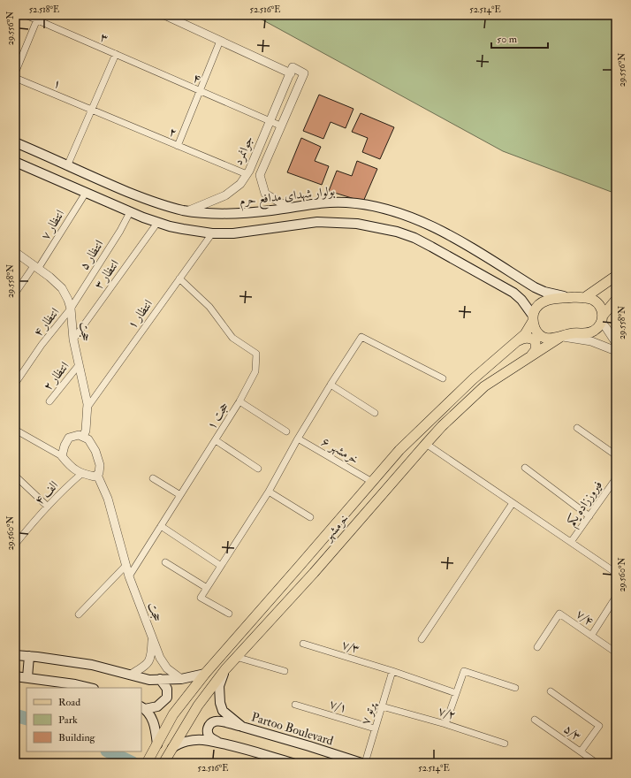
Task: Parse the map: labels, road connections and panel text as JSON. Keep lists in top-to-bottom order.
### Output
{
  "streets": {
    "main road": ["بولوار شهدای مدافع حرم", "خرمشهر", "Partoo Boulevard"],
    "street": [
      "۳",
      "۴",
      "۱",
      "۲",
      "جوانمرد",
      "انتظار ۷",
      "انتظار ۵",
      "انتظار ۳",
      "انتظار ۱",
      "انتظار ۴",
      "حجت",
      "انتظار ۲",
      "حجت ۱",
      "خرمشهر ۶",
      "۴ الف",
      "فیروززاده یکم",
      "۷/۴",
      "۷/۳",
      "۷/۱",
      "۷/۲",
      "پرتو ۷",
      "۵/۳"
    ]
  },
  "crossings": [
    ["۳", "۴"],
    ["۴", "جوانمرد"],
    ["۱", "۲"],
    ["۲", "جوانمرد"],
    ["جوانمرد", "بولوار شهدای مدافع حرم"],
    ["انتظار ۷", "حجت"],
    ["انتظار ۵", "انتظار ۴"],
    ["انتظار ۵", "حجت"],
    ["انتظار ۳", "حجت"],
    ["انتظار ۱", "حجت"],
    ["انتظار ۱", "حجت ۱"],
    ["انتظار ۴", "حجت"],
    ["حجت", "انتظار ۲"],
    ["حجت", "حجت ۱"],
    ["حجت", "۴ الف"],
    ["خرمشهر", "Partoo Boulevard"],
    ["۷/۳", "پرتو ۷"],
    ["۷/۱", "پرتو ۷"],
    ["۷/۲", "پرتو ۷"]
  ],
  "legend": ["Road", "Park", "Building"],
  "scale_bar": "50 m",
  "coordinates": [
    "52.518°E",
    "52.516°E",
    "52.514°E",
    "29.556°N",
    "29.558°N",
    "29.560°N"
  ]
}
